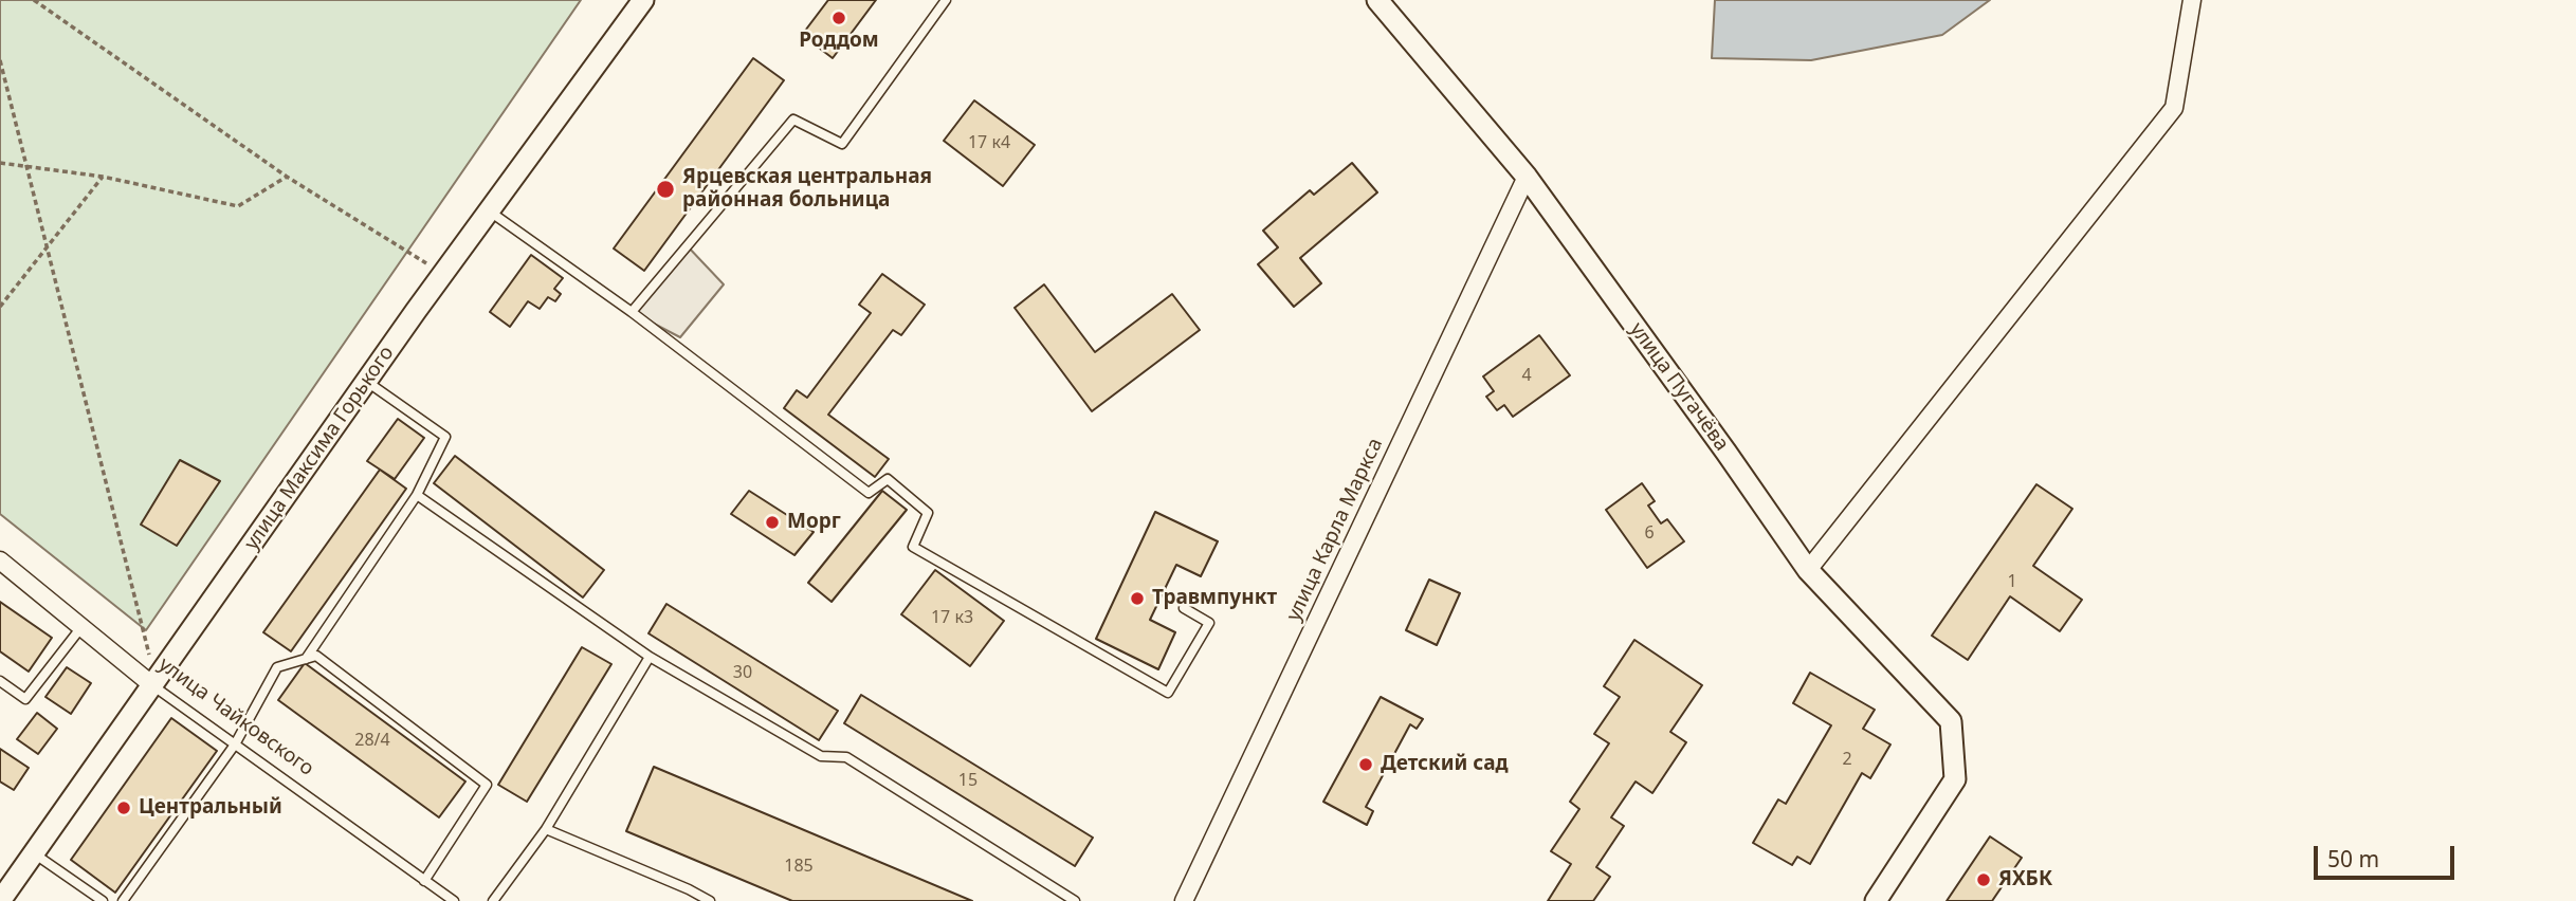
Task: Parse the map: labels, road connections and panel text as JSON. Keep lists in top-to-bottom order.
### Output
{
  "streets": {
    "street": [
      "улица Пугачёва",
      "улица Максима Горького",
      "улица Карла Маркса",
      "улица Чайковского"
    ]
  },
  "crossings": [
    ["улица Пугачёва", "улица Карла Маркса"],
    ["улица Максима Горького", "улица Чайковского"]
  ],
  "places": [
    "Роддом",
    "Ярцевская центральная районная больница",
    "Морг",
    "Травмпункт",
    "Детский сад",
    "Центральный",
    "ЯХБК"
  ],
  "house_numbers": [
    "17 к4",
    "4",
    "6",
    "1",
    "17 к3",
    "30",
    "28/4",
    "2",
    "15",
    "185"
  ],
  "scale_bar": "50 m"
}
